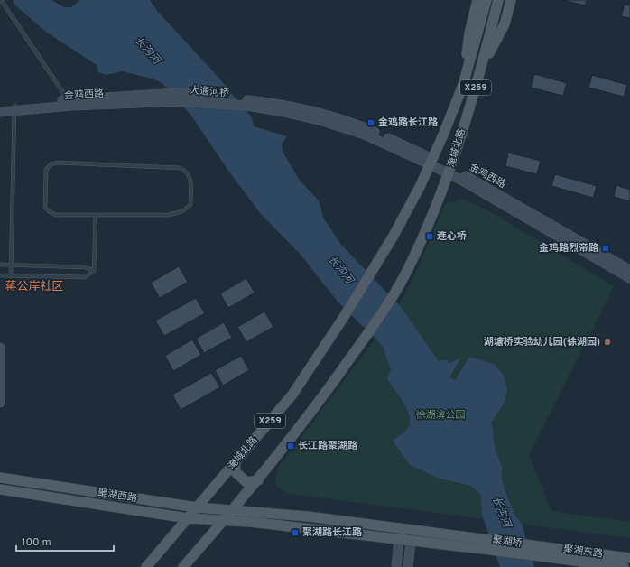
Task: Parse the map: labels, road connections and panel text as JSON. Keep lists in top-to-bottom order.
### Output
{
  "streets": {
    "main road": [
      "X259",
      "淹城北路",
      "聚湖西路",
      "聚湖桥",
      "聚湖东路"
    ],
    "street": ["大通河桥", "金鸡西路"]
  },
  "crossings": [
    ["X259", "淹城北路"],
    ["X259", "聚湖西路"],
    ["X259", "聚湖桥"],
    ["大通河桥", "金鸡西路"],
    ["金鸡西路", "淹城北路"],
    ["淹城北路", "聚湖西路"],
    ["聚湖西路", "聚湖桥"],
    ["聚湖桥", "聚湖东路"]
  ],
  "districts": ["蒋公岸社区"],
  "water": ["长沟河"],
  "parks": ["徐湖渰公园"],
  "places": {
    "transit": [
      "金鸡路长江路",
      "连心桥",
      "金鸡路烈帝路",
      "长江路聚湖路",
      "聚湖路长江路"
    ],
    "other": ["湖塘桥实验幼儿园(徐湖园)"]
  },
  "scale_bar": "100 m"
}
